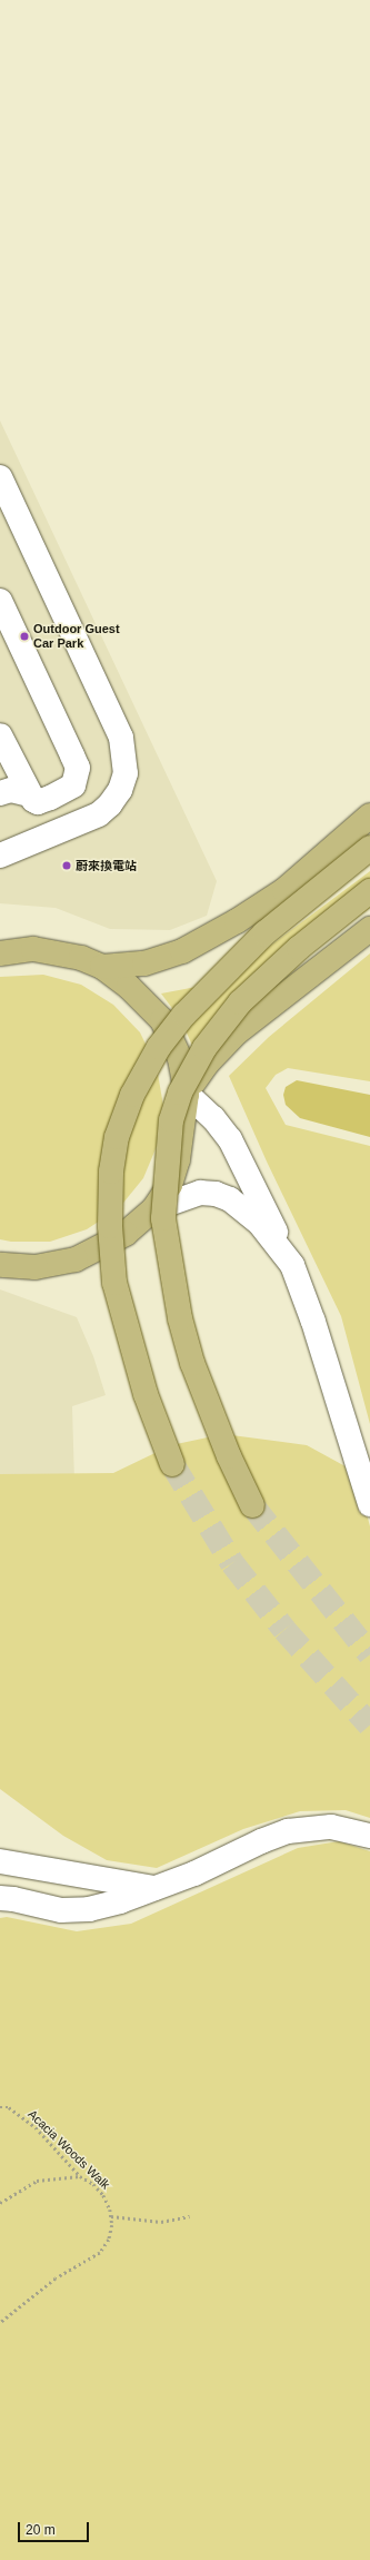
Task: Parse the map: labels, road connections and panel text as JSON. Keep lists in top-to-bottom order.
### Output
{
  "streets": {
    "path": ["Acacia Woods Walk"]
  },
  "places": ["Outdoor Guest Car Park", "蔚來換電站"],
  "scale_bar": "20 m"
}
